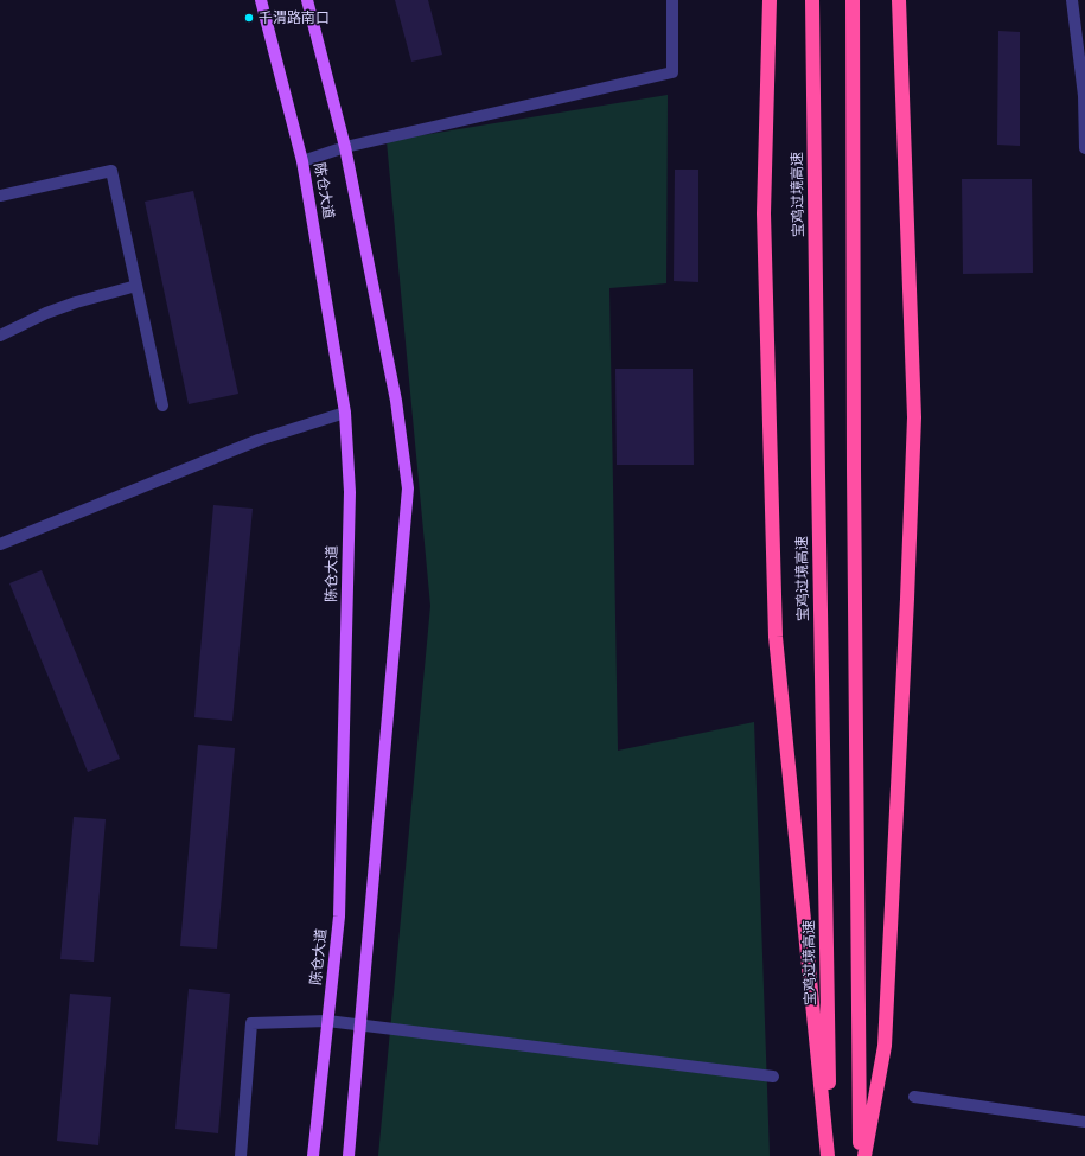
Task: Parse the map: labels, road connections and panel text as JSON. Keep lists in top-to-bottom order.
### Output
{
  "streets": {
    "highway": ["宝鸡过境高速"],
    "main road": ["陈仓大道"]
  },
  "places": ["千渭路南口"]
}
